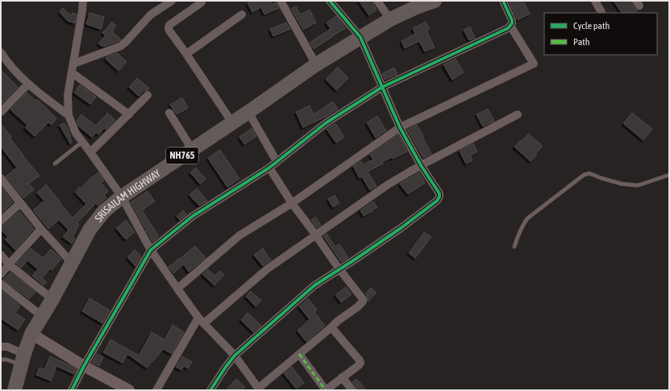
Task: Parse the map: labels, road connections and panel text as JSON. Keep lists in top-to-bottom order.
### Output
{
  "streets": {
    "highway": ["NH765", "SRISAILAM HIGHWAY"]
  },
  "legend": ["Cycle path", "Path"]
}
